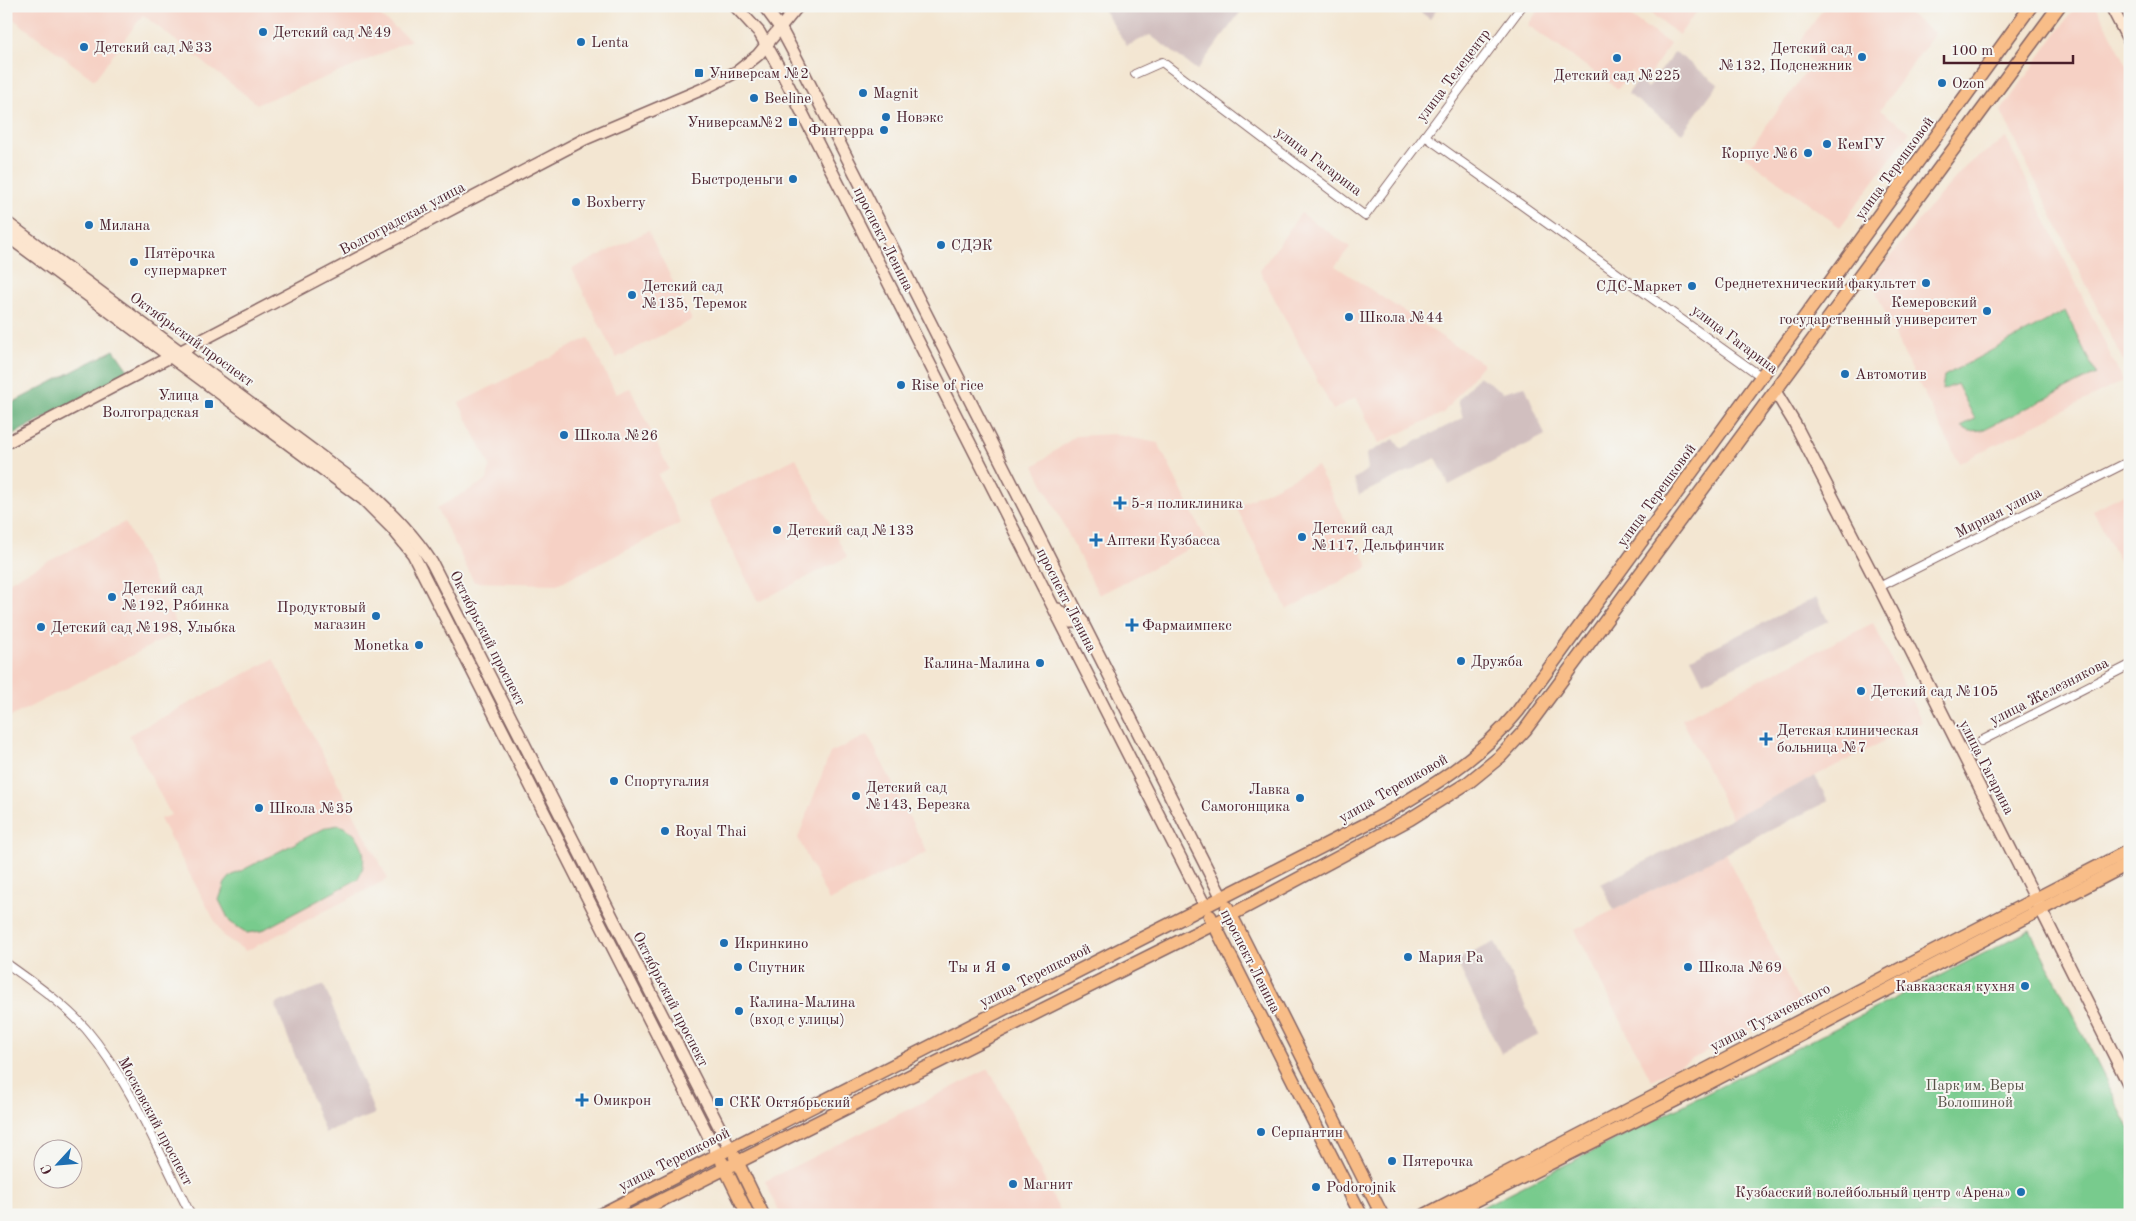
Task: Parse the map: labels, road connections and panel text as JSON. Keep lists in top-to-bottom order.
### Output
{
  "streets": {
    "main road": [
      "улица Гагарина",
      "улица Терешковой",
      "Волгоградская улица",
      "проспект Ленина",
      "Октябрьский проспект",
      "улица Тухачевского"
    ],
    "street": [
      "улица Телецентр",
      "Мирная улица",
      "улица Железнякова",
      "Московский проспект"
    ]
  },
  "crossings": [
    ["улица Телецентр", "улица Гагарина"],
    ["улица Гагарина", "улица Терешковой"],
    ["улица Гагарина", "Мирная улица"],
    ["улица Гагарина", "улица Тухачевского"],
    ["улица Терешковой", "проспект Ленина"],
    ["улица Терешковой", "Октябрьский проспект"],
    ["Волгоградская улица", "проспект Ленина"],
    ["Волгоградская улица", "Октябрьский проспект"]
  ],
  "parks": ["Парк им. Веры Волошиной"],
  "places": {
    "other": [
      "Детский сад №49",
      "Lenta",
      "Детский сад №33",
      "Детский сад №132, Подснежник",
      "Детский сад №225",
      "Ozon",
      "Magnit",
      "Beeline",
      "Новэкс",
      "Финтерра",
      "КемГУ",
      "Корпус №6",
      "Быстроденьги",
      "Boxberry",
      "Милана",
      "СДЭК",
      "Пятёрочка супермаркет",
      "Среднетехнический факультет",
      "СДС-Маркет",
      "Детский сад №135, Теремок",
      "Кемеровский государственный университет",
      "Школа №44",
      "Автомотив",
      "Rise of rice",
      "Школа №26",
      "Детский сад №133",
      "Детский сад №117, Дельфинчик",
      "Детский сад №192, Рябинка",
      "Продуктовый магазин",
      "Детский сад №198, Улыбка",
      "Monetka",
      "Дружба",
      "Калина-Малина",
      "Детский сад №105",
      "Спортугалия",
      "Детский сад №143, Березка",
      "Лавка Самогонщика",
      "Школа №35",
      "Royal Thai",
      "Икринкино",
      "Мария Ра",
      "Спутник",
      "Ты и Я",
      "Школа №69",
      "Кавказская кухня",
      "Калина-Малина (вход с улицы)",
      "Серпантин",
      "Пятерочка",
      "Магнит",
      "Podorojnik",
      "Кузбасский волейбольный центр «Арена»"
    ],
    "transit": [
      "Универсам №2",
      "Универсам№2",
      "Улица Волгоградская",
      "СКК Октябрьский"
    ],
    "health": [
      "5-я поликлиника",
      "Аптеки Кузбасса",
      "Фармаимпекс",
      "Детская клиническая больница №7",
      "Омикрон"
    ]
  },
  "scale_bar": "100 m",
  "north": "bottom left"
}
